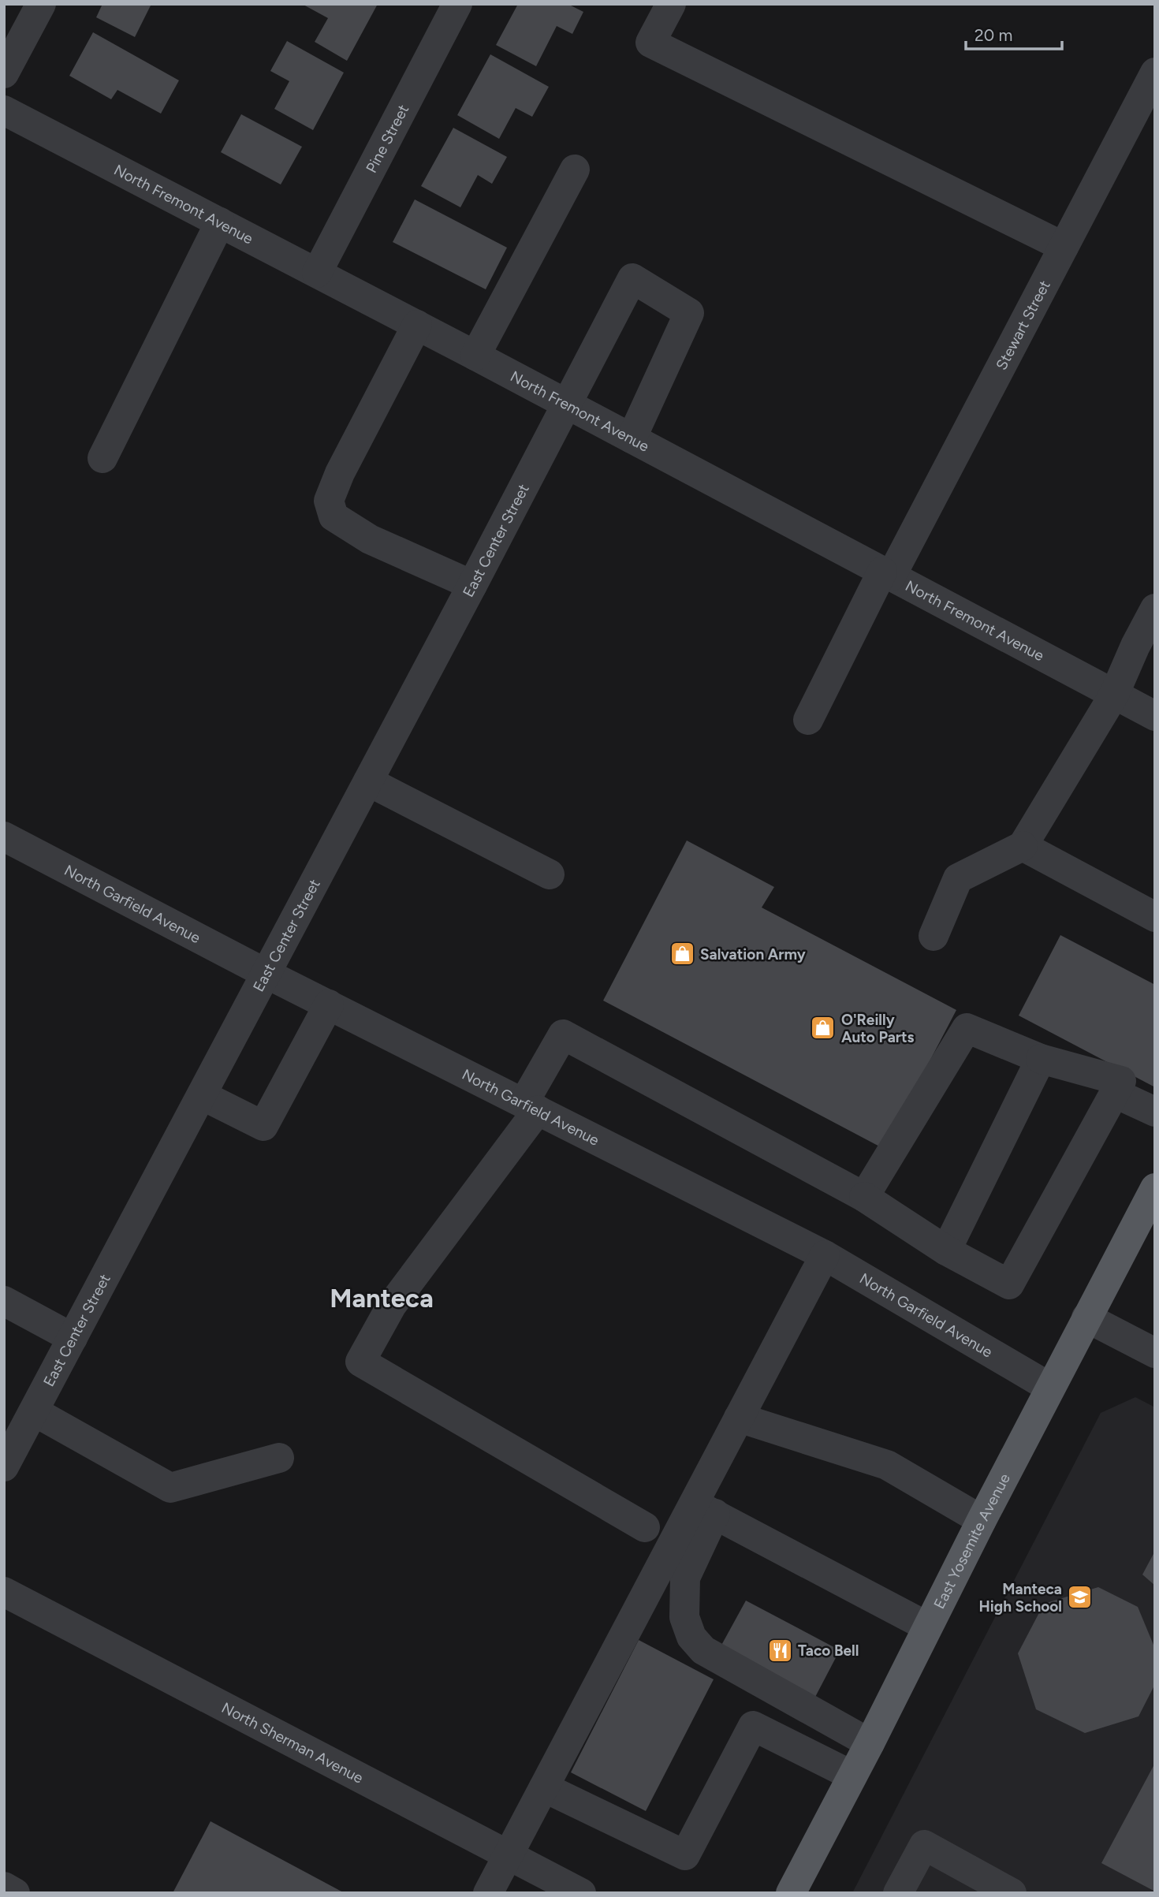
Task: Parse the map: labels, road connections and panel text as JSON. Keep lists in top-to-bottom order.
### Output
{
  "streets": {
    "main road": ["East Yosemite Avenue"],
    "street": [
      "Pine Street",
      "North Fremont Avenue",
      "Stewart Street",
      "East Center Street",
      "North Garfield Avenue",
      "North Sherman Avenue"
    ]
  },
  "crossings": [
    ["Pine Street", "North Fremont Avenue"],
    ["North Fremont Avenue", "Stewart Street"],
    ["North Fremont Avenue", "East Center Street"],
    ["East Center Street", "North Garfield Avenue"],
    ["North Garfield Avenue", "East Yosemite Avenue"]
  ],
  "districts": ["Manteca"],
  "places": {
    "shop": ["Salvation Army", "O'Reilly Auto Parts"],
    "school or university": ["Manteca High School"],
    "restaurant": ["Taco Bell"]
  },
  "scale_bar": "20 m"
}
